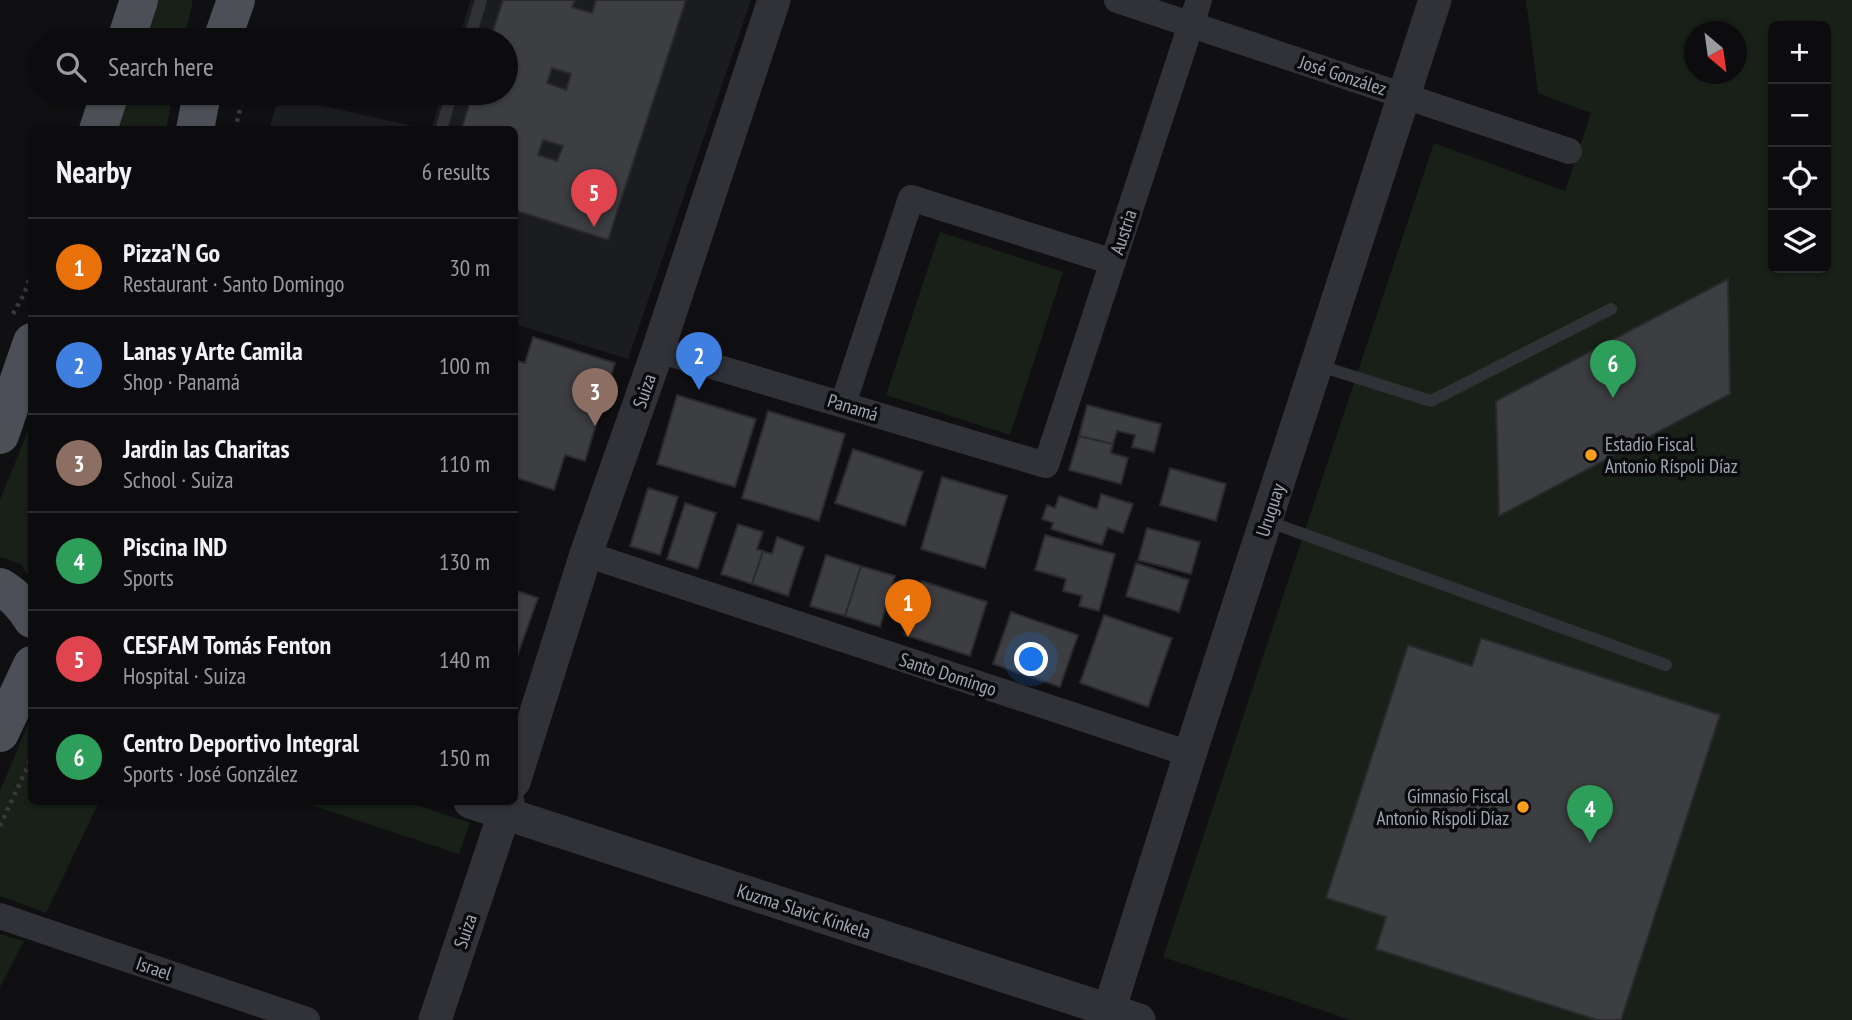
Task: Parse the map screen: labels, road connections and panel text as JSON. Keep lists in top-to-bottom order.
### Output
{
  "streets": {
    "street": [
      "José González",
      "Austria",
      "Suiza",
      "Panamá",
      "Uruguay",
      "Santo Domingo",
      "Kuzma Slavic Kinkela",
      "Israel"
    ]
  },
  "crossings": [
    ["José González", "Austria"],
    ["José González", "Uruguay"],
    ["Austria", "Panamá"],
    ["Suiza", "Panamá"],
    ["Suiza", "Santo Domingo"],
    ["Suiza", "Kuzma Slavic Kinkela"],
    ["Uruguay", "Santo Domingo"],
    ["Uruguay", "Kuzma Slavic Kinkela"]
  ],
  "places": ["Estadio Fiscal Antonio Ríspoli Díaz", "Gimnasio Fiscal Antonio Ríspoli Díaz"],
  "north": "bottom right",
  "page": {
    "map_buttons": ["+", "−"],
    "search": "Search here",
    "heading": ["Nearby", "6 results"],
    "pins": [
      "5",
      "2",
      "6",
      "3",
      "1",
      "4"
    ],
    "list": [
      {
        "mark": "1",
        "name": "Pizza'N Go",
        "note": "Restaurant · Santo Domingo",
        "value": "30 m"
      },
      {
        "mark": "2",
        "name": "Lanas y Arte Camila",
        "note": "Shop · Panamá",
        "value": "100 m"
      },
      {
        "mark": "3",
        "name": "Jardin las Charitas",
        "note": "School · Suiza",
        "value": "110 m"
      },
      {
        "mark": "4",
        "name": "Piscina IND",
        "note": "Sports",
        "value": "130 m"
      },
      {
        "mark": "5",
        "name": "CESFAM Tomás Fenton",
        "note": "Hospital · Suiza",
        "value": "140 m"
      },
      {
        "mark": "6",
        "name": "Centro Deportivo Integral",
        "note": "Sports · José González",
        "value": "150 m"
      }
    ]
  }
}
